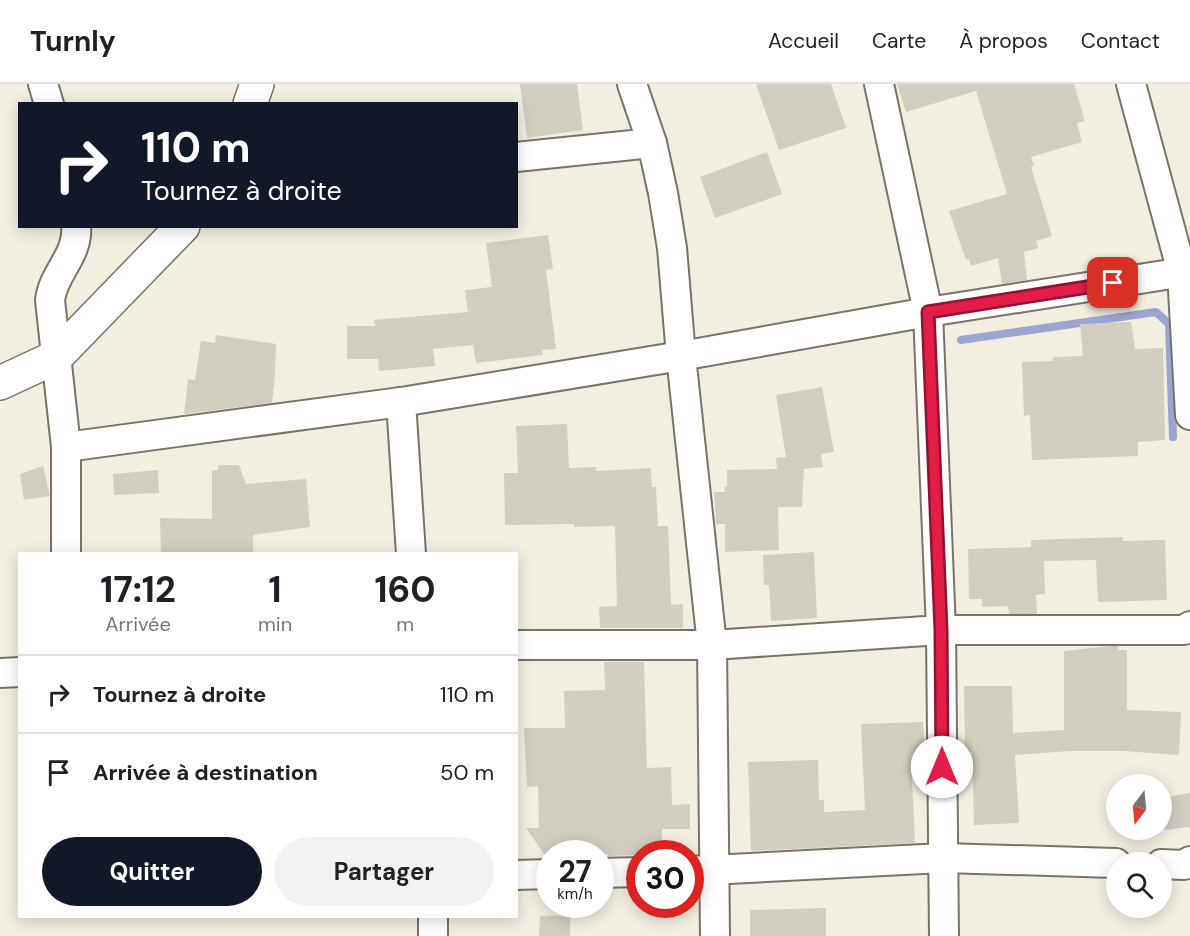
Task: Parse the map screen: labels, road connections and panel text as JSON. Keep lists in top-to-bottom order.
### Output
{
  "north": "bottom",
  "page": {
    "header": "Turnly",
    "nav": [
      "Accueil",
      "Carte",
      "À propos",
      "Contact"
    ],
    "turn": ["110 m", "Tournez à droite"],
    "eta": [
      "17:12",
      "Arrivée",
      "1",
      "min",
      "160",
      "m"
    ],
    "list": [
      {
        "name": "Tournez à droite",
        "value": "110 m"
      },
      {
        "name": "Arrivée à destination",
        "value": "50 m"
      }
    ],
    "buttons": ["Quitter", "Partager"],
    "speed": "27 km/h",
    "limit": "30"
  }
}
